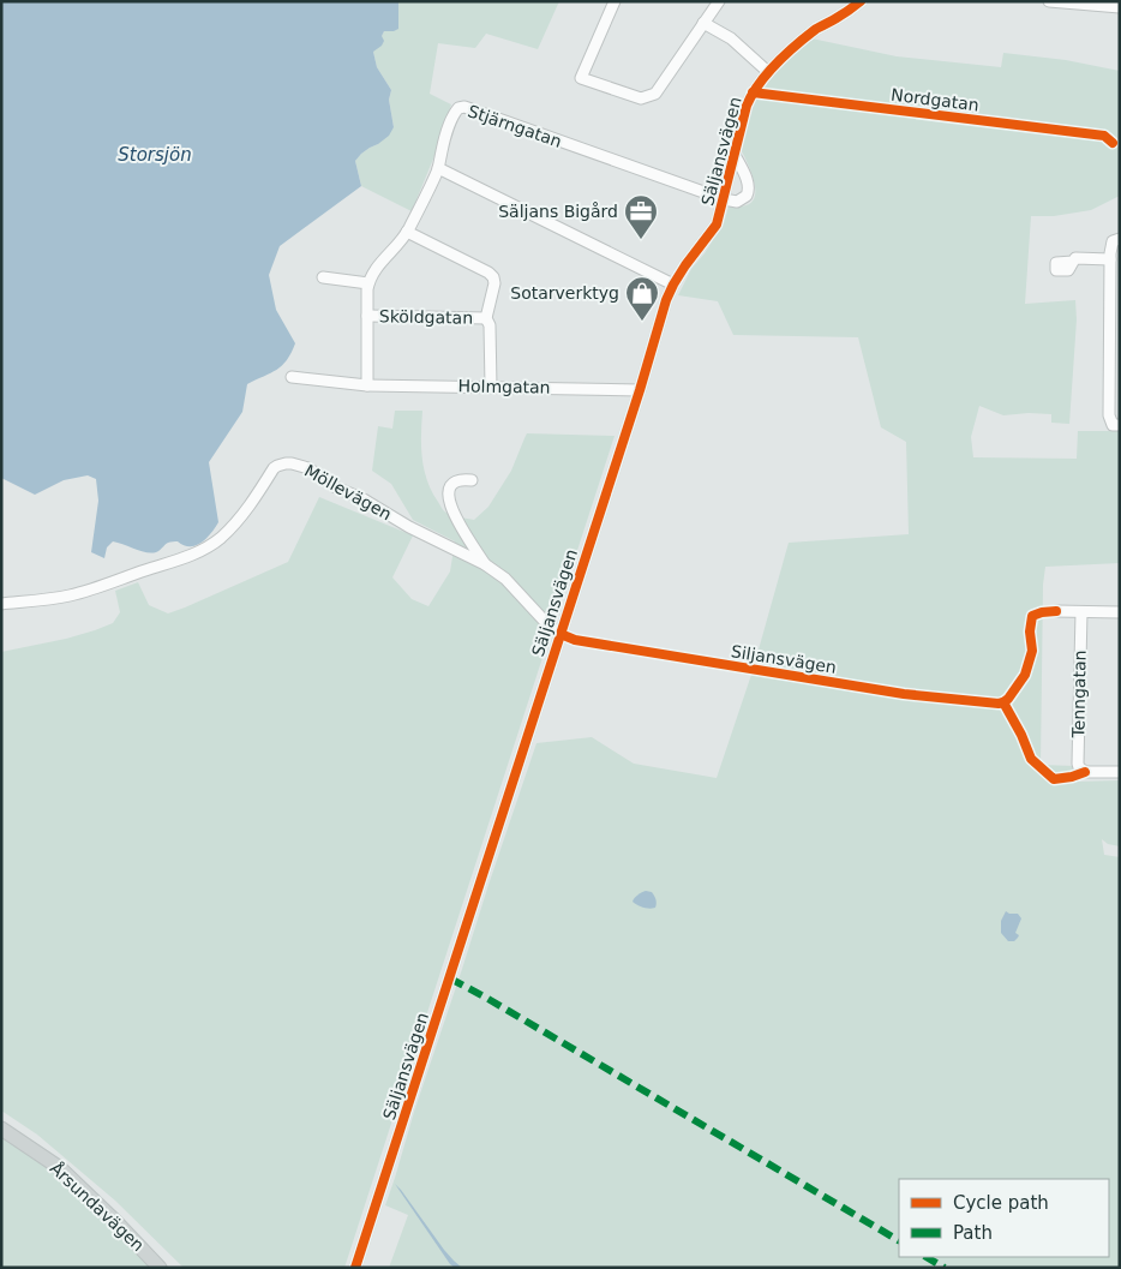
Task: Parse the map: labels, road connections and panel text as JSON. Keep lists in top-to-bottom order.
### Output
{
  "streets": {
    "main road": ["Årsundavägen"],
    "street": [
      "Stjärngatan",
      "Säljansvägen",
      "Sköldgatan",
      "Holmgatan",
      "Möllevägen",
      "Tenngatan"
    ],
    "cycle path": ["Nordgatan", "Siljansvägen"]
  },
  "crossings": [
    ["Stjärngatan", "Säljansvägen"],
    ["Säljansvägen", "Holmgatan"],
    ["Säljansvägen", "Möllevägen"]
  ],
  "water": ["Storsjön"],
  "places": {
    "office": ["Säljans Bigård"],
    "shop": ["Sotarverktyg"]
  },
  "legend": ["Cycle path", "Path"]
}
